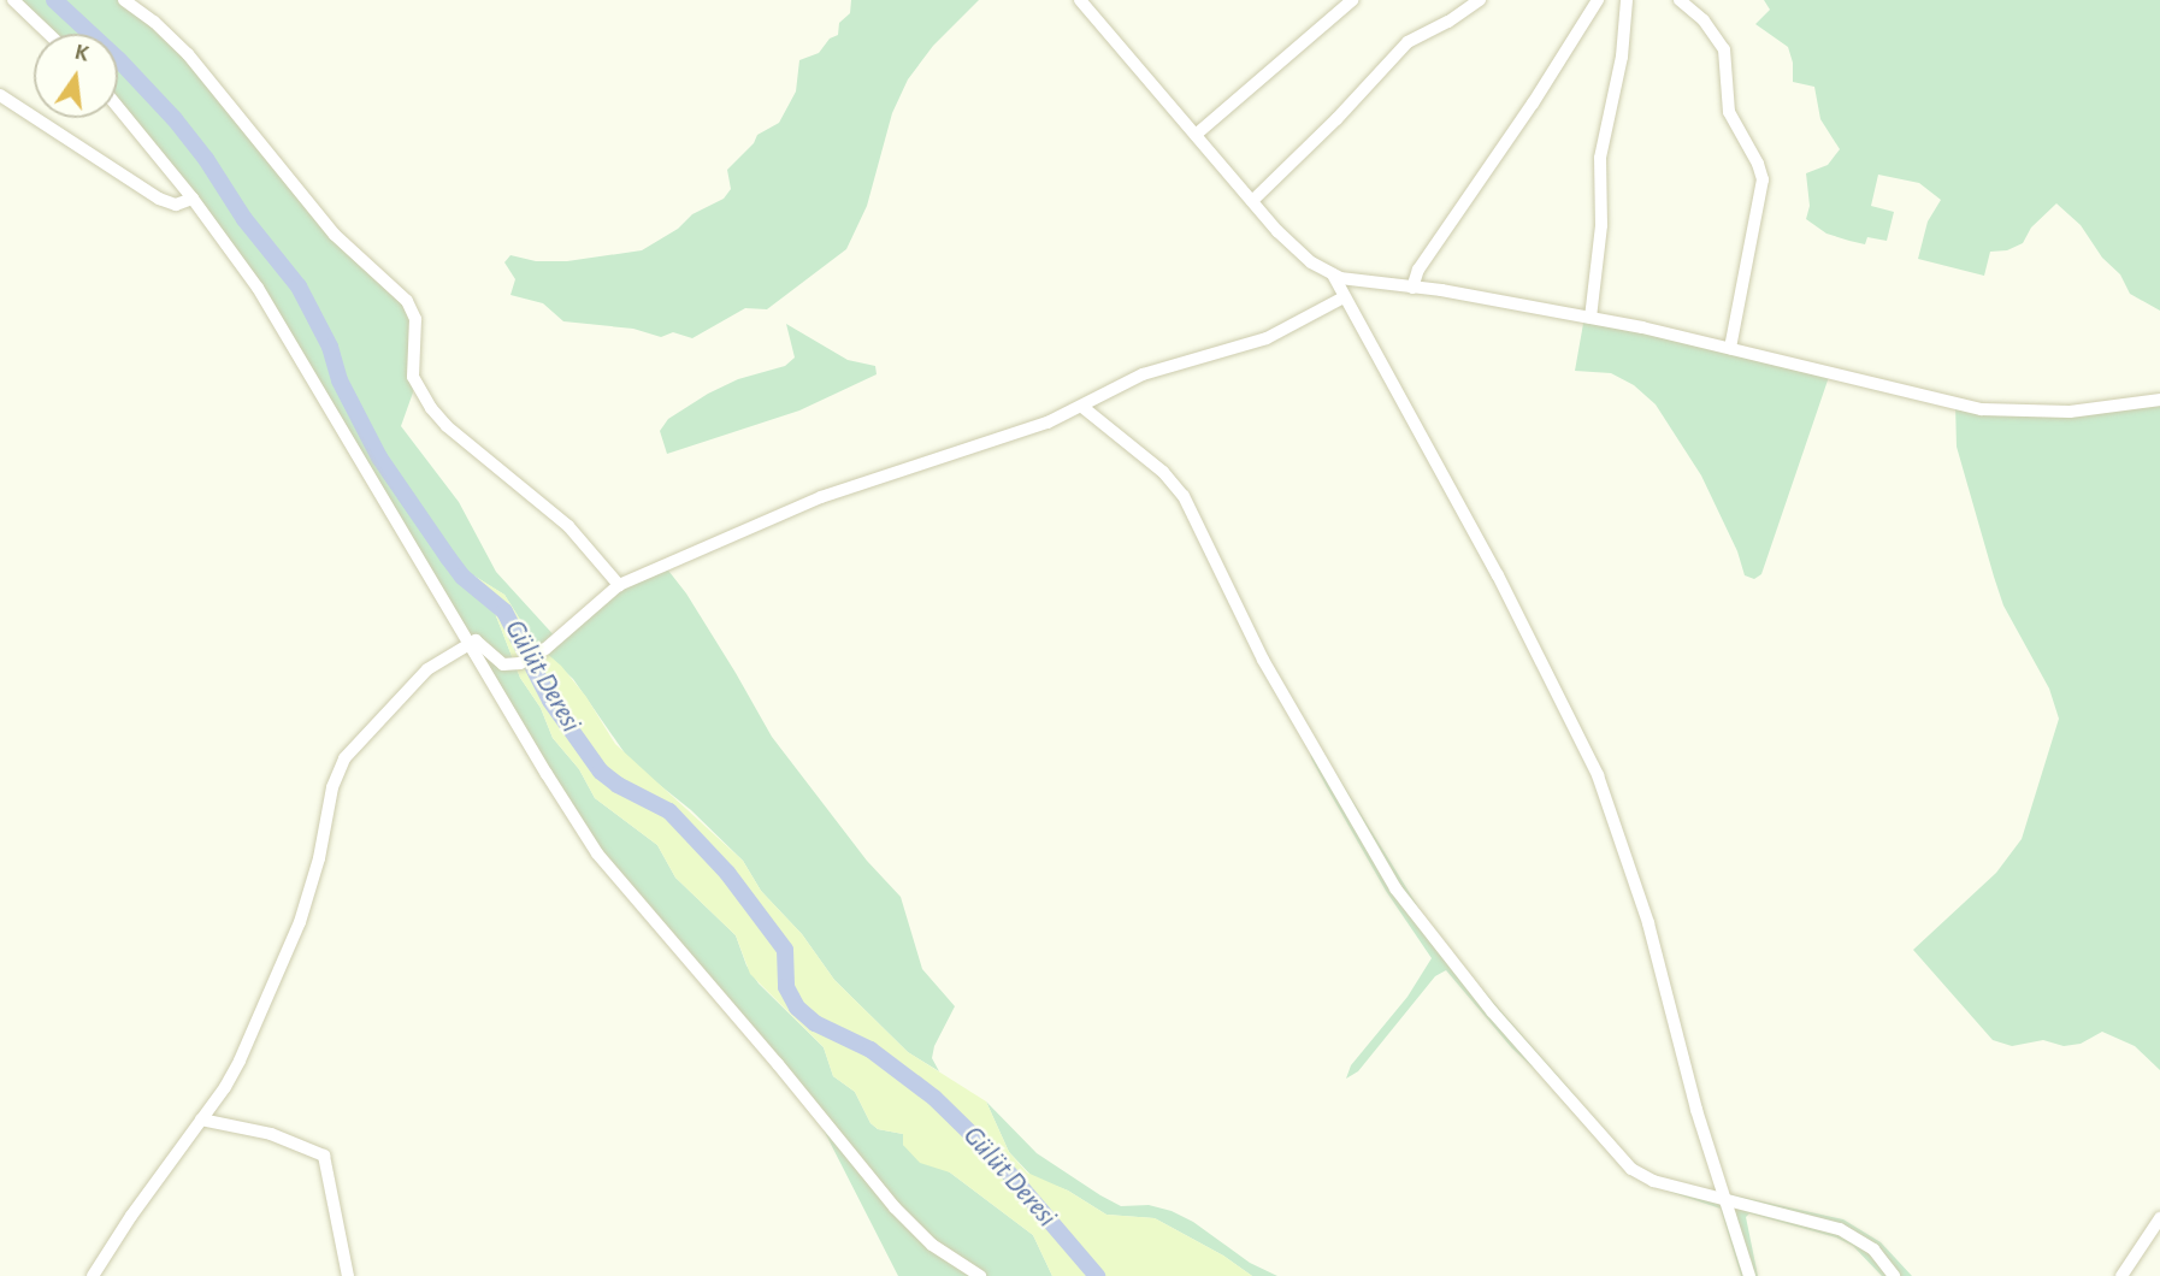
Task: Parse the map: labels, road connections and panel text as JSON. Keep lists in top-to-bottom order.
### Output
{
  "water": ["Gülüt Deresi"],
  "north": "top"
}
